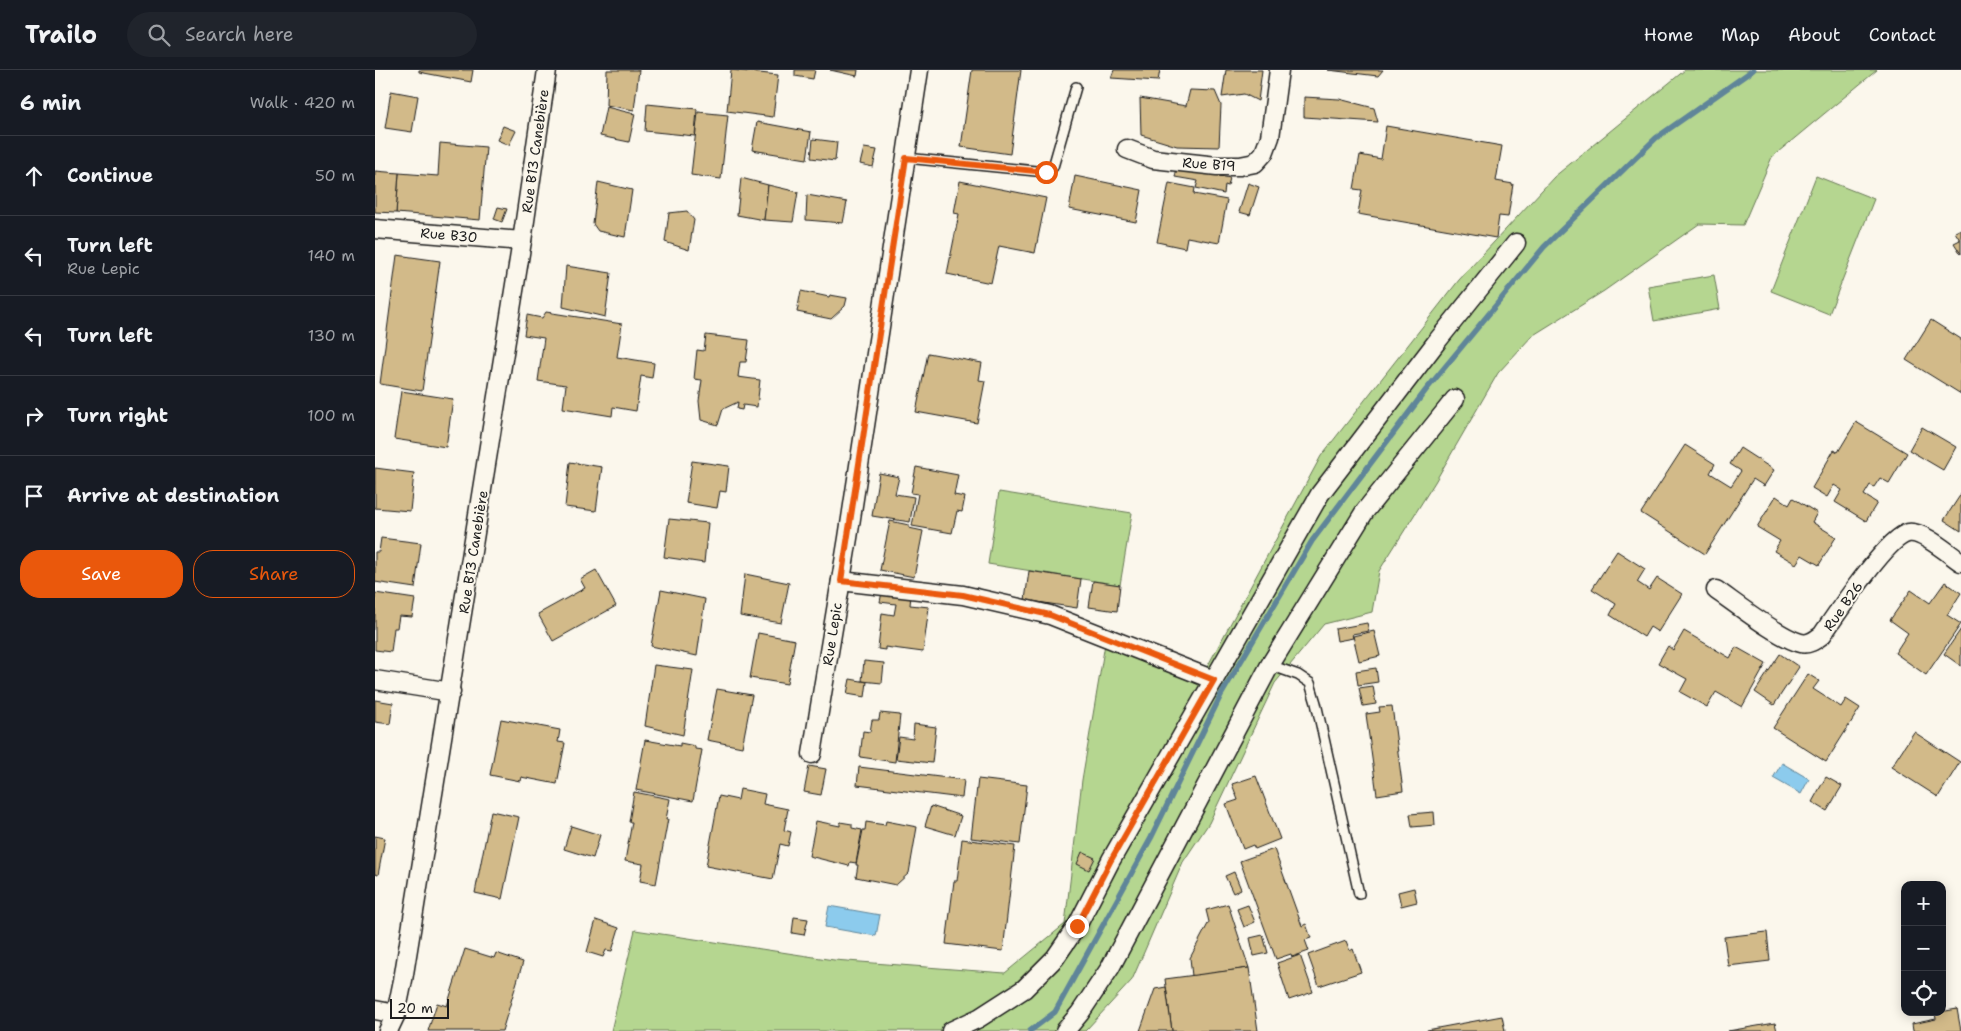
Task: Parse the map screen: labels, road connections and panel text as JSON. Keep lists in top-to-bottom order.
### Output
{
  "streets": {
    "street": [
      "Rue B13 Canebière",
      "Rue B19",
      "Rue B30",
      "Rue B26",
      "Rue Lepic"
    ]
  },
  "crossings": [
    ["Rue B13 Canebière", "Rue B30"]
  ],
  "scale_bar": "20 m",
  "page": {
    "header": "Trailo",
    "search": "Search here",
    "nav": [
      "Home",
      "Map",
      "About",
      "Contact"
    ],
    "heading": ["6 min", "Walk · 420 m"],
    "list": [
      ["Continue", "50 m"],
      ["Turn left", "Rue Lepic", "140 m"],
      ["Turn left", "130 m"],
      ["Turn right", "100 m"],
      "Arrive at destination"
    ],
    "buttons": ["Save", "Share"],
    "map_buttons": ["+", "−"],
    "scale": "20 m"
  }
}
